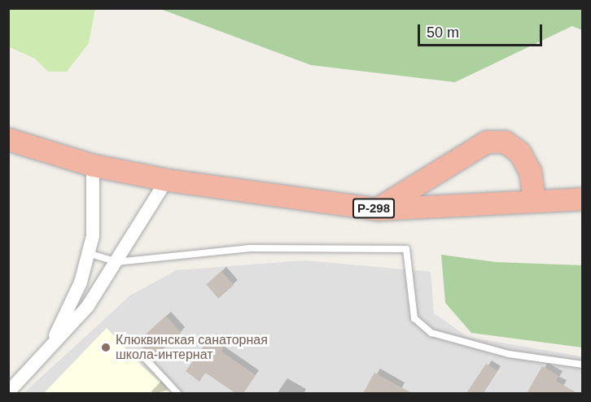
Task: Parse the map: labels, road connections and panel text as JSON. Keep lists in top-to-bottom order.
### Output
{
  "streets": {
    "highway": ["Р-298"]
  },
  "places": ["Клюквинская санаторная школа-интернат"],
  "scale_bar": "50 m"
}
